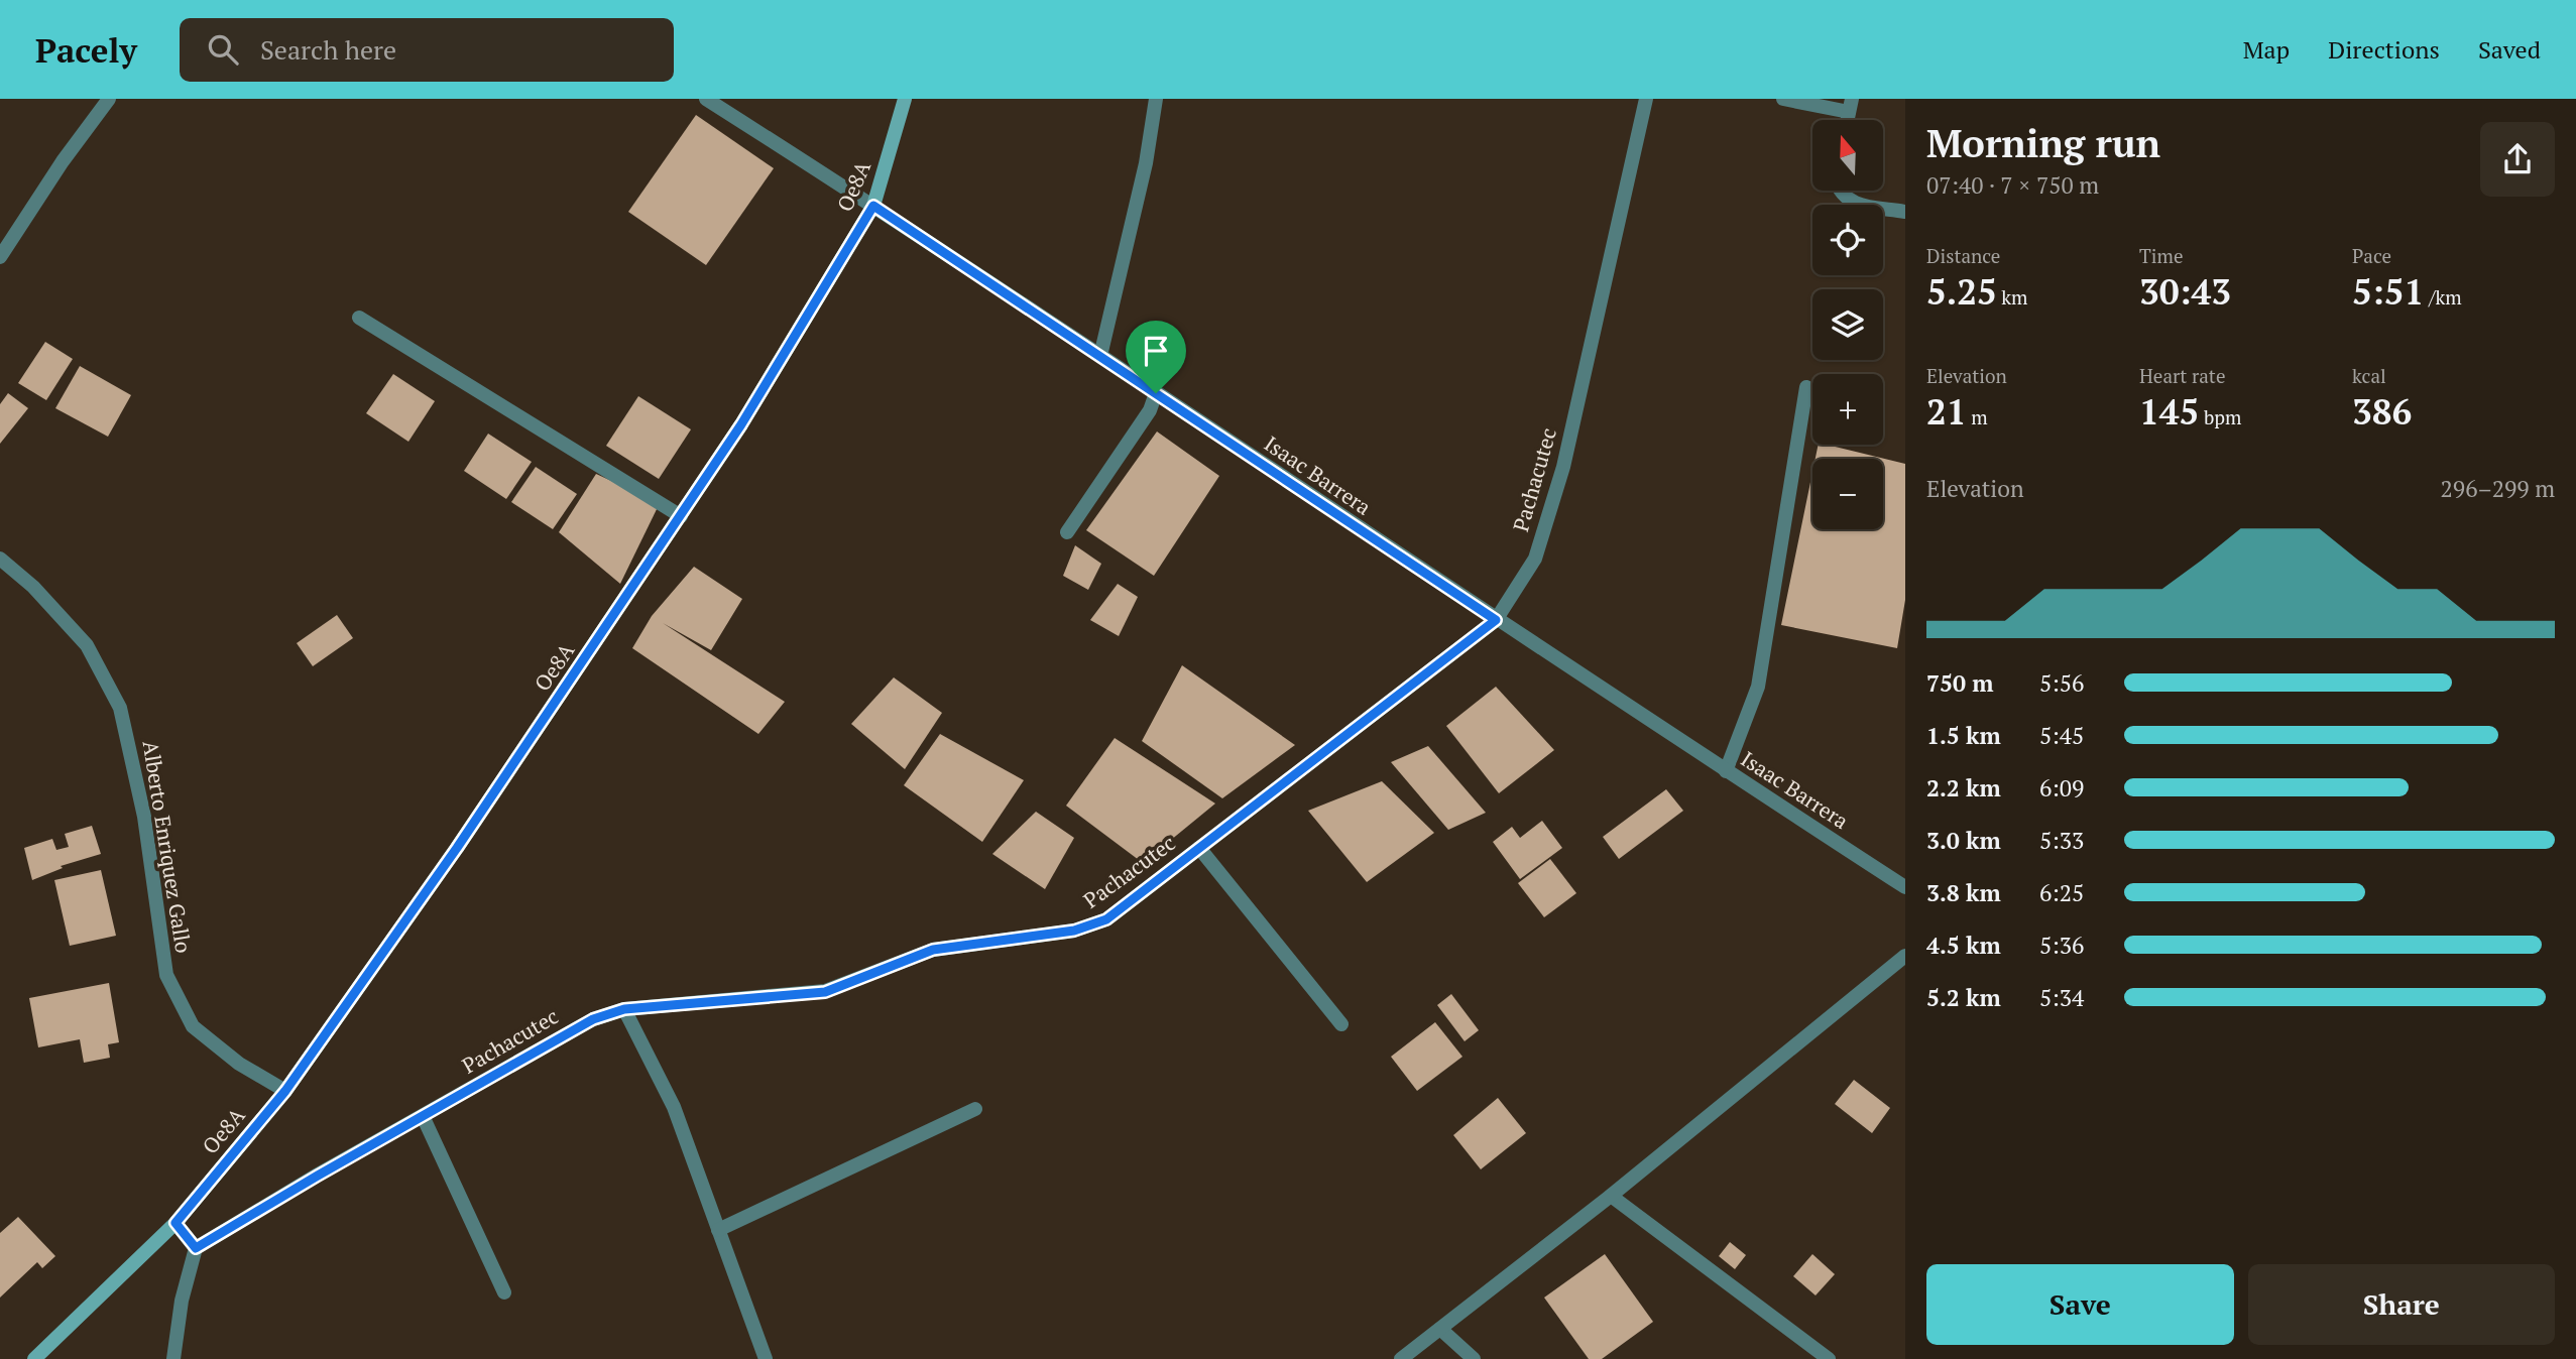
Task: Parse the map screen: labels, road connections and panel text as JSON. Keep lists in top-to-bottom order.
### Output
{
  "streets": {
    "street": [
      "Oe8A",
      "Isaac Barrera",
      "Pachacutec",
      "Alberto Enriquez Gallo"
    ]
  },
  "crossings": [
    ["Oe8A", "Isaac Barrera"],
    ["Oe8A", "Alberto Enriquez Gallo"],
    ["Isaac Barrera", "Pachacutec"]
  ],
  "north": "top",
  "page": {
    "header": "Pacely",
    "search": "Search here",
    "nav": ["Map", "Directions", "Saved"],
    "heading": ["Morning run", "07:40 · 7 × 750 m"],
    "map_buttons": ["+", "−"],
    "stats": [
      ["Distance", "5.25 km"],
      ["Time", "30:43"],
      ["Pace", "5:51 /km"],
      ["Elevation", "21 m"],
      ["Heart rate", "145 bpm"],
      ["kcal", "386"]
    ],
    "chart": ["Elevation", "296–299 m"],
    "list": [
      {
        "name": "750 m",
        "note": "5:56"
      },
      {
        "name": "1.5 km",
        "note": "5:45"
      },
      {
        "name": "2.2 km",
        "note": "6:09"
      },
      {
        "name": "3.0 km",
        "note": "5:33"
      },
      {
        "name": "3.8 km",
        "note": "6:25"
      },
      {
        "name": "4.5 km",
        "note": "5:36"
      },
      {
        "name": "5.2 km",
        "note": "5:34"
      }
    ],
    "buttons": ["Save", "Share"]
  }
}
